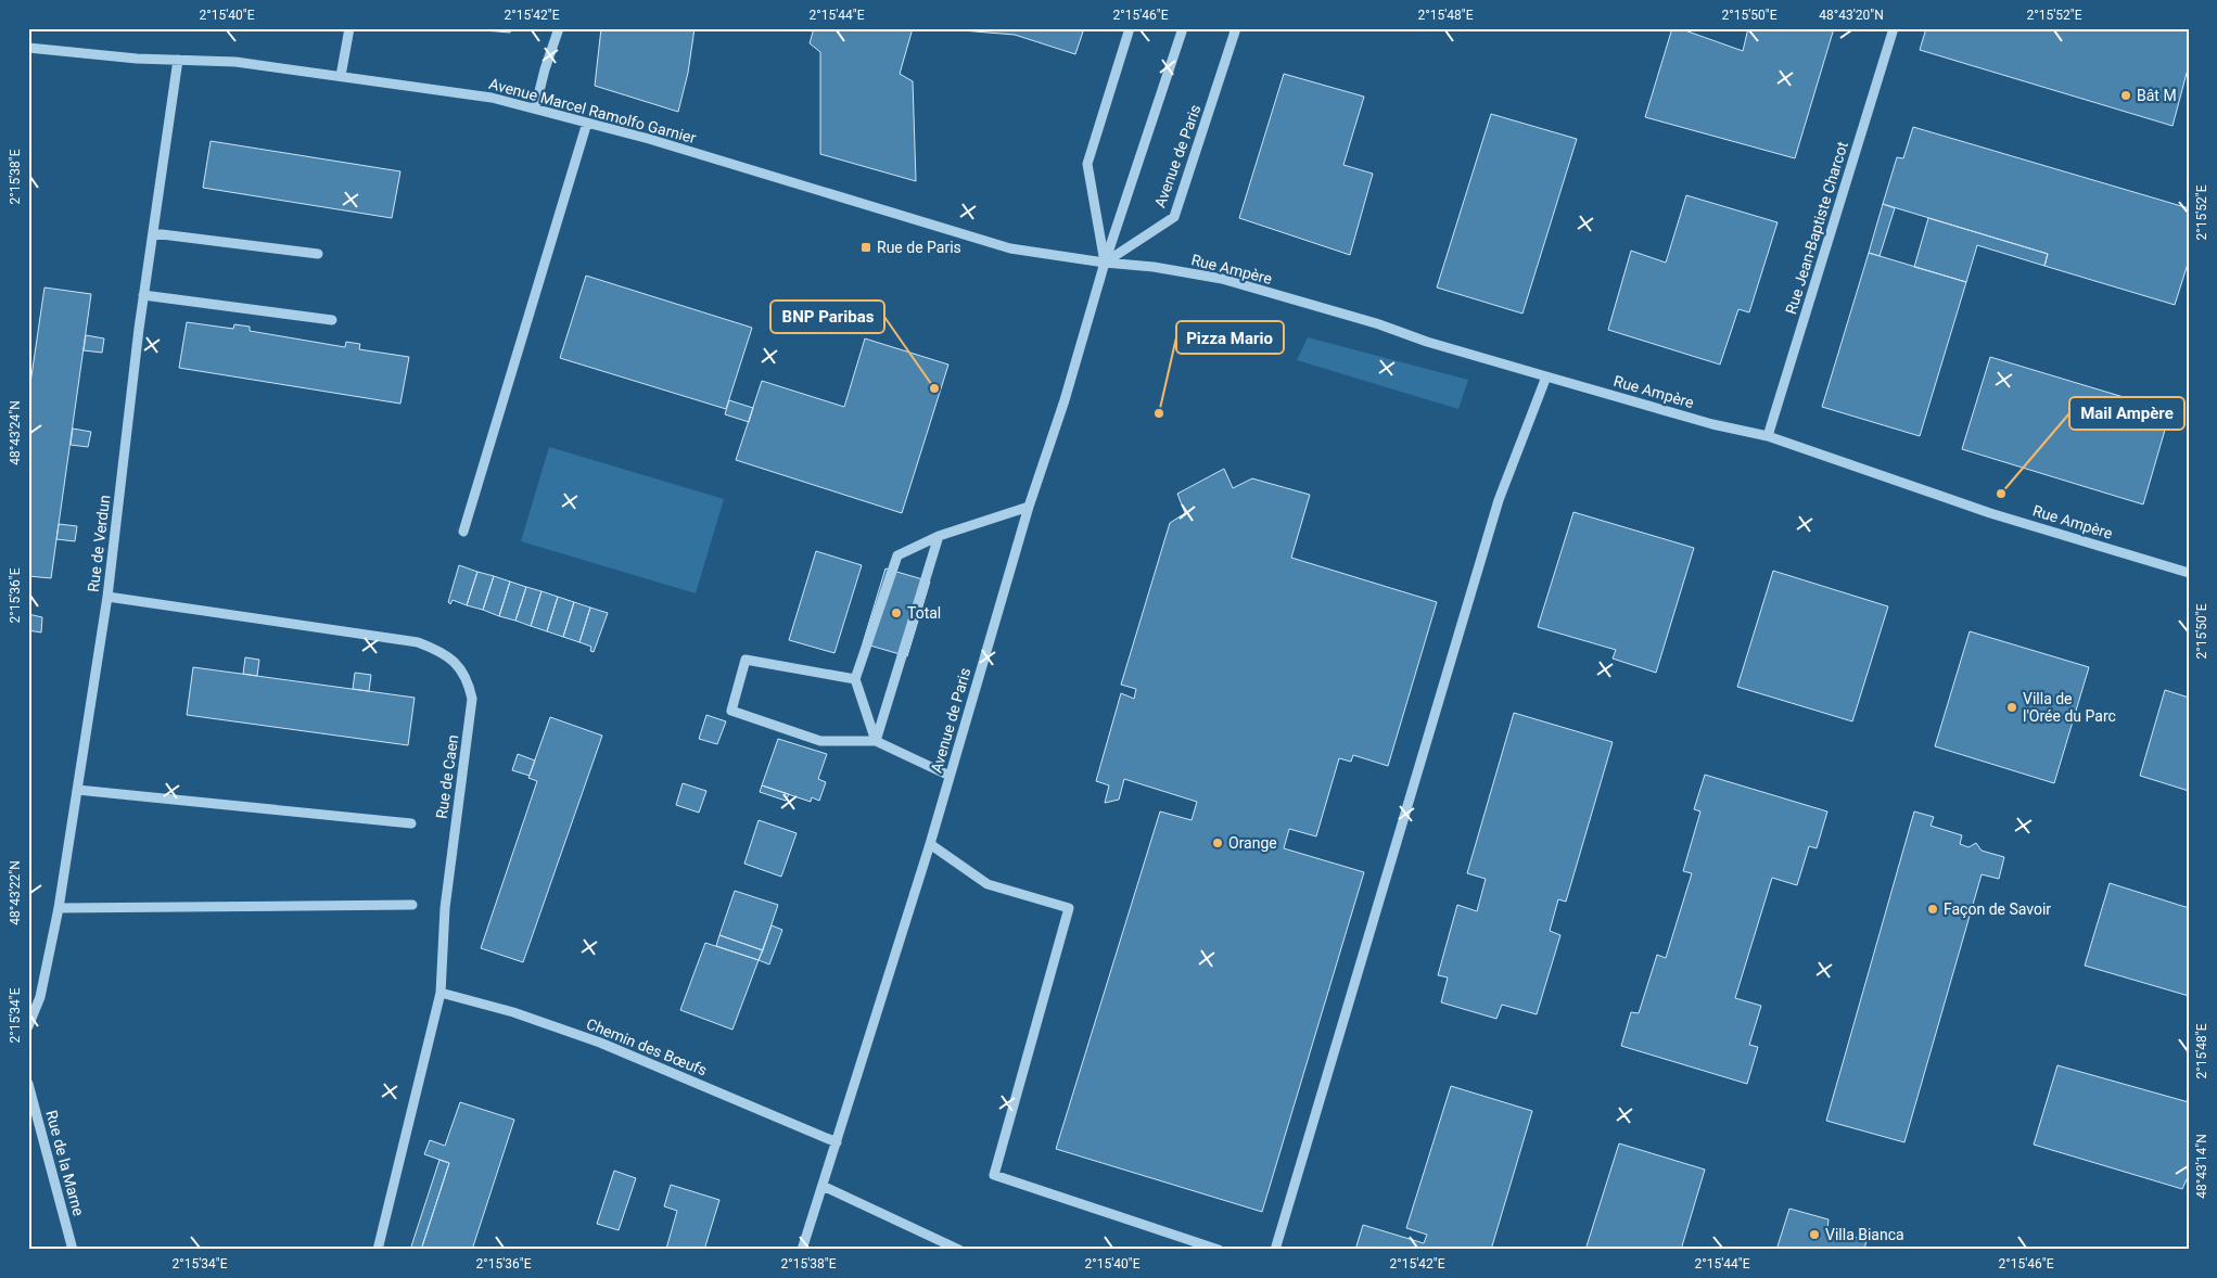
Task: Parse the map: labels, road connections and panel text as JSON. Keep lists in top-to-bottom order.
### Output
{
  "streets": {
    "street": [
      "Avenue Marcel Ramolfo Garnier",
      "Avenue de Paris",
      "Rue Jean-Baptiste Charcot",
      "Rue Ampère",
      "Rue de Verdun",
      "Rue de Caen",
      "Chemin des Bœufs",
      "Rue de la Marne"
    ]
  },
  "crossings": [
    ["Avenue Marcel Ramolfo Garnier", "Avenue de Paris"],
    ["Avenue Marcel Ramolfo Garnier", "Rue Ampère"],
    ["Avenue Marcel Ramolfo Garnier", "Rue de Verdun"],
    ["Avenue de Paris", "Rue Ampère"],
    ["Avenue de Paris", "Chemin des Bœufs"],
    ["Rue Jean-Baptiste Charcot", "Rue Ampère"],
    ["Rue de Verdun", "Rue de Caen"],
    ["Rue de Caen", "Chemin des Bœufs"]
  ],
  "places": {
    "other": [
      "Bât M",
      "BNP Paribas",
      "Pizza Mario",
      "Mail Ampère",
      "Total",
      "Villa de l'Orée du Parc",
      "Orange",
      "Façon de Savoir",
      "Villa Bianca"
    ],
    "transit": ["Rue de Paris"]
  },
  "coordinates": [
    "2°15'40\"E",
    "2°15'42\"E",
    "2°15'44\"E",
    "2°15'46\"E",
    "2°15'48\"E",
    "2°15'50\"E",
    "48°43'20\"N",
    "2°15'52\"E",
    "2°15'38\"E",
    "48°43'24\"N",
    "2°15'36\"E",
    "48°43'22\"N",
    "2°15'34\"E",
    "48°43'14\"N"
  ]
}
